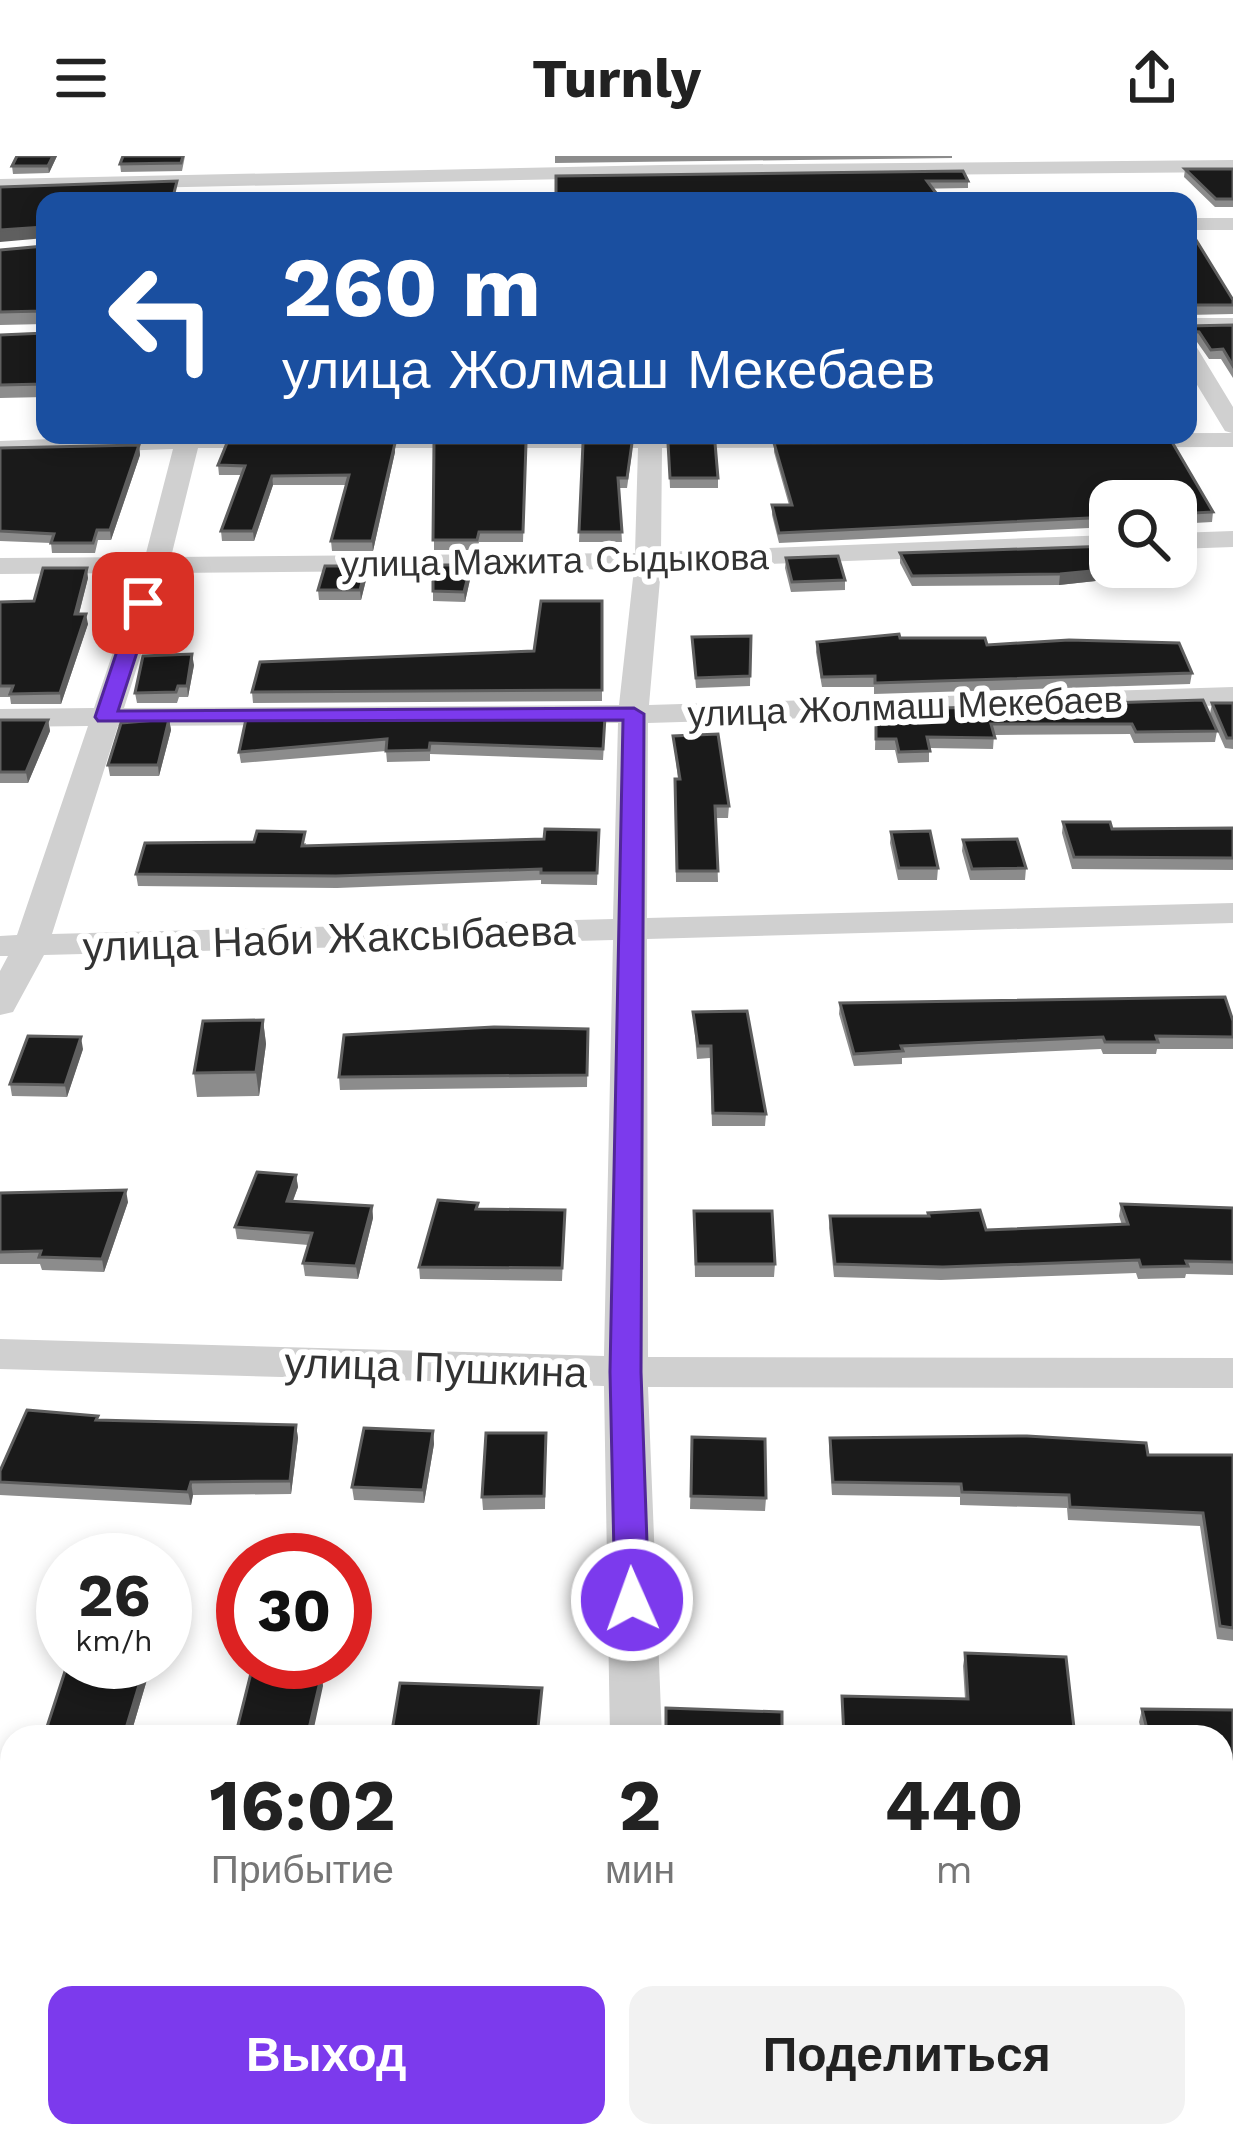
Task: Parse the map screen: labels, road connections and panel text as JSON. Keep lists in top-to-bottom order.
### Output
{
  "streets": {
    "street": [
      "улица Мажита Сыдыкова",
      "улица Жолмаш Мекебаев",
      "улица Наби Жаксыбаева",
      "улица Пушкина"
    ]
  },
  "page": {
    "header": "Turnly",
    "turn": ["260 m", "улица Жолмаш Мекебаев"],
    "speed": "26 km/h",
    "limit": "30",
    "eta": [
      "16:02",
      "Прибытие",
      "2",
      "мин",
      "440",
      "m"
    ],
    "buttons": ["Выход", "Поделиться"]
  }
}
